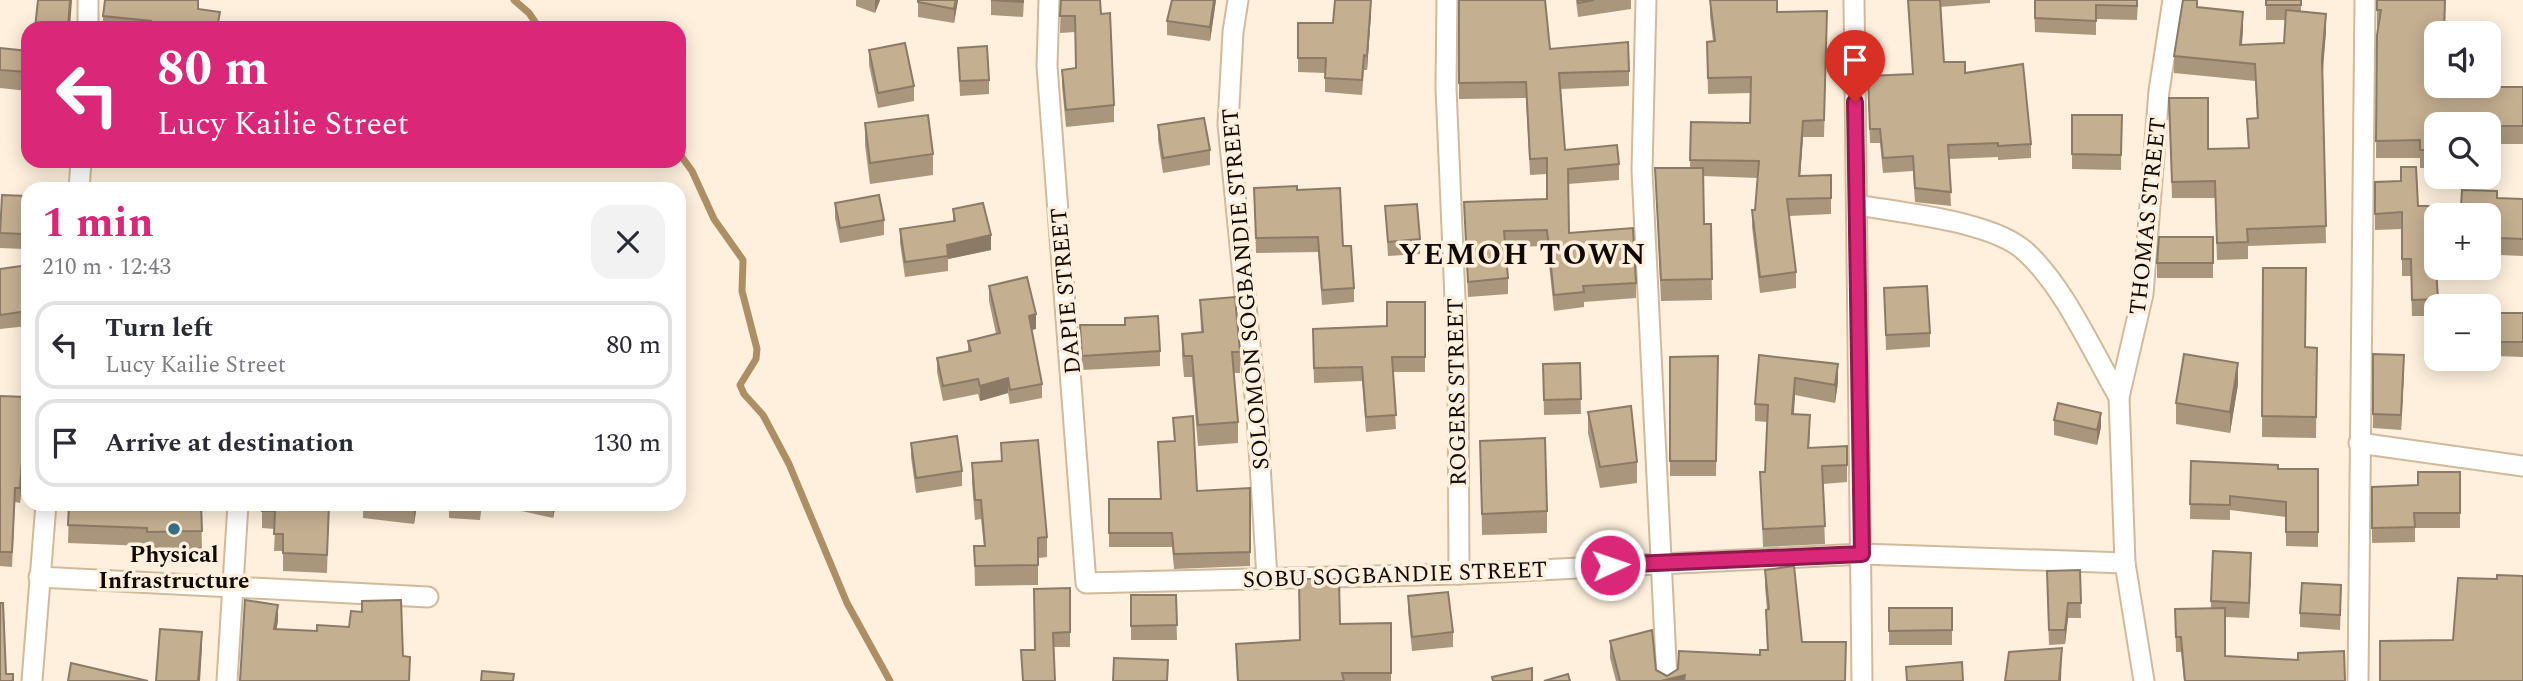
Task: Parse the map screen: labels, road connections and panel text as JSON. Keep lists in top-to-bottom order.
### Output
{
  "streets": {
    "street": [
      "THOMAS STREET",
      "SOLOMON SOGBANDIE STREET",
      "DAPIE STREET",
      "ROGERS STREET",
      "SOBU SOGBANDIE STREET"
    ]
  },
  "crossings": [
    ["THOMAS STREET", "SOBU SOGBANDIE STREET"],
    ["SOLOMON SOGBANDIE STREET", "SOBU SOGBANDIE STREET"],
    ["DAPIE STREET", "SOBU SOGBANDIE STREET"],
    ["ROGERS STREET", "SOBU SOGBANDIE STREET"]
  ],
  "districts": ["YEMOH TOWN"],
  "places": ["Physical Infrastructure"],
  "page": {
    "map_buttons": ["+", "−"],
    "turn": ["80 m", "Lucy Kailie Street"],
    "heading": ["1 min", "210 m · 12:43"],
    "list": [
      {
        "name": "Turn left",
        "note": "Lucy Kailie Street",
        "value": "80 m"
      },
      {
        "name": "Arrive at destination",
        "value": "130 m"
      }
    ]
  }
}
